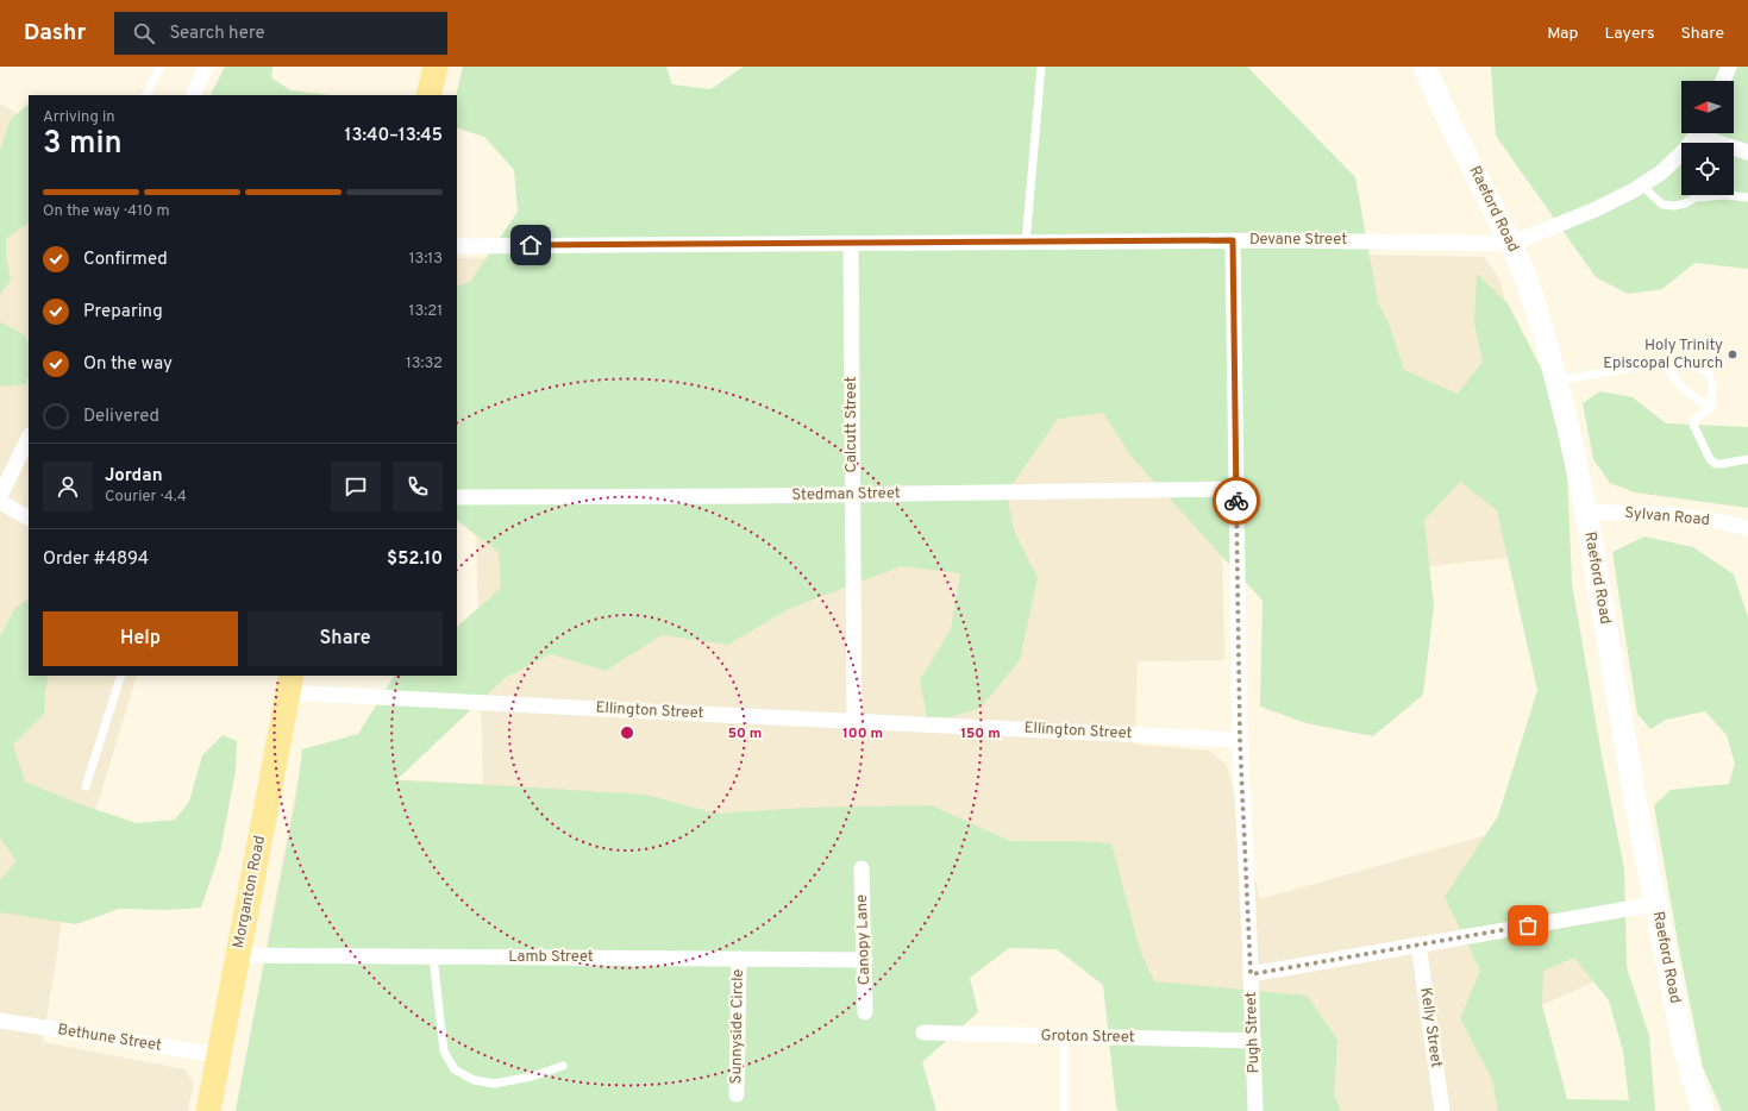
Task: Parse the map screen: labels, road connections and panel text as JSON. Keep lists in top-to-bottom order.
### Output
{
  "streets": {
    "main road": ["Raeford Road", "Morganton Road"],
    "street": [
      "Devane Street",
      "Calcutt Street",
      "Stedman Street",
      "Sylvan Road",
      "Ellington Street",
      "Canopy Lane",
      "Lamb Street",
      "Sunnyside Circle",
      "Kelly Street",
      "Pugh Street",
      "Groton Street",
      "Bethune Street"
    ]
  },
  "crossings": [
    ["Raeford Road", "Devane Street"],
    ["Raeford Road", "Sylvan Road"],
    ["Devane Street", "Calcutt Street"],
    ["Devane Street", "Pugh Street"],
    ["Calcutt Street", "Stedman Street"],
    ["Calcutt Street", "Ellington Street"],
    ["Stedman Street", "Pugh Street"],
    ["Ellington Street", "Morganton Road"],
    ["Ellington Street", "Pugh Street"],
    ["Morganton Road", "Lamb Street"],
    ["Morganton Road", "Bethune Street"],
    ["Canopy Lane", "Lamb Street"],
    ["Lamb Street", "Sunnyside Circle"],
    ["Pugh Street", "Groton Street"]
  ],
  "places": ["Holy Trinity Episcopal Church"],
  "north": "left",
  "page": {
    "header": "Dashr",
    "search": "Search here",
    "nav": ["Map", "Layers", "Share"],
    "heading": ["3 min", "Arriving in", "13:40–13:45"],
    "panel": [
      "Jordan",
      "Courier · 4.4",
      "Order #4894",
      "$52.10"
    ],
    "bar": "On the way · 410 m",
    "list": [
      ["Confirmed", "13:13"],
      ["Preparing", "13:21"],
      ["On the way", "13:32"],
      "Delivered"
    ],
    "buttons": ["Help", "Share"]
  },
  "rings": ["50 m", "100 m", "150 m"]
}
